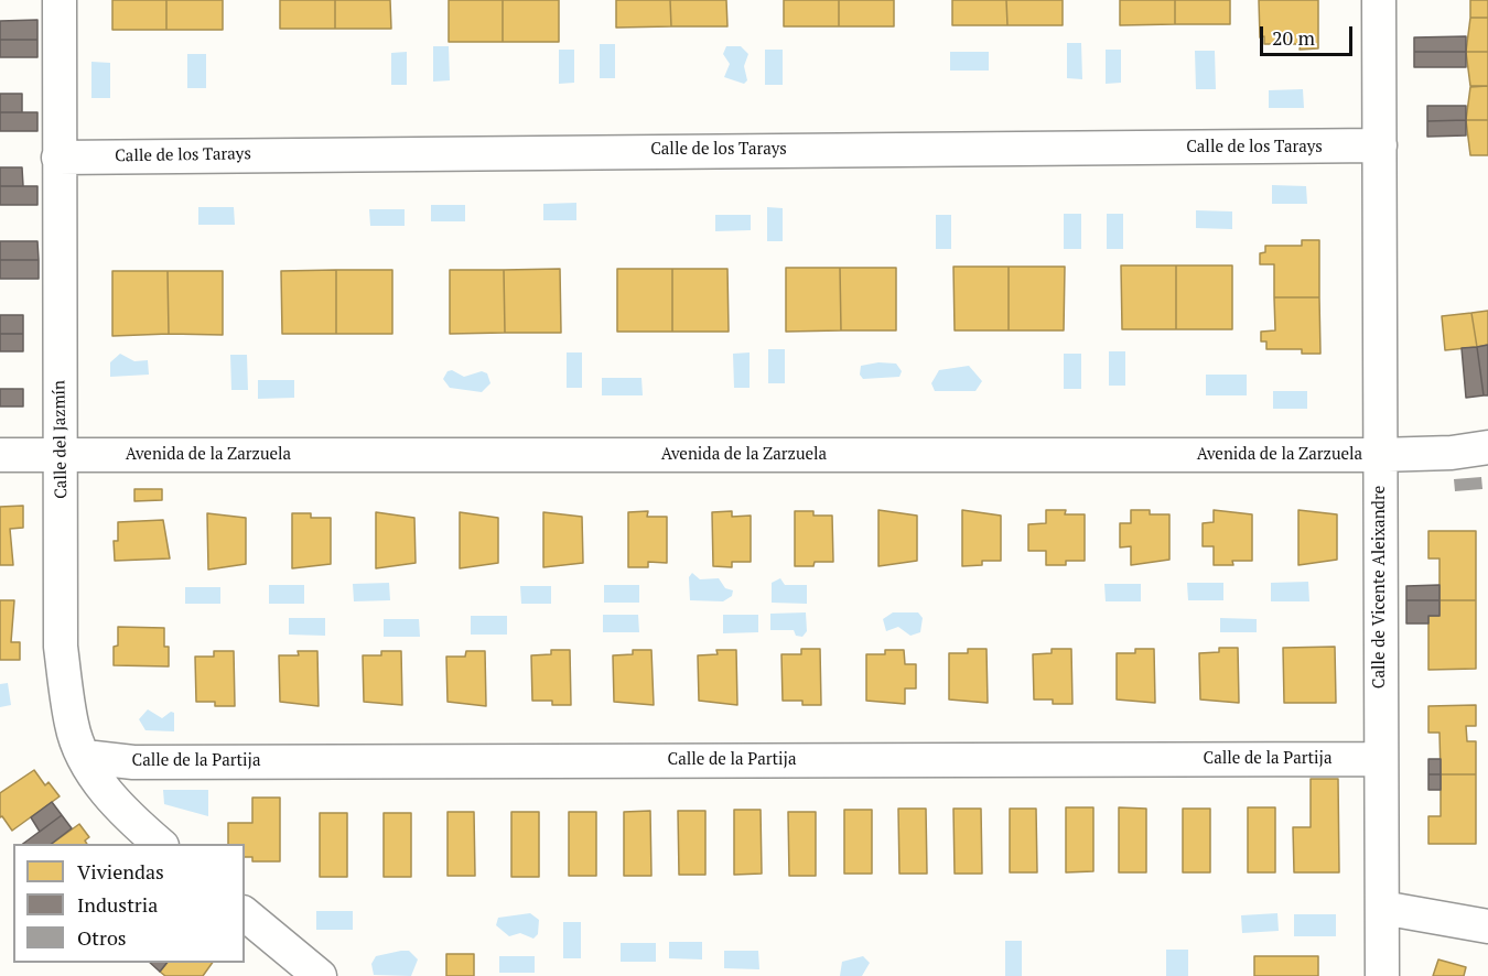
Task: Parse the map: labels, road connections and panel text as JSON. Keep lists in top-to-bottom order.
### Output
{
  "streets": {
    "street": [
      "Calle de los Tarays",
      "Calle del Jazmín",
      "Avenida de la Zarzuela",
      "Calle de Vicente Aleixandre",
      "Calle de la Partija"
    ]
  },
  "crossings": [
    ["Calle de los Tarays", "Calle del Jazmín"],
    ["Calle de los Tarays", "Calle de Vicente Aleixandre"],
    ["Calle del Jazmín", "Avenida de la Zarzuela"],
    ["Calle del Jazmín", "Calle de la Partija"],
    ["Avenida de la Zarzuela", "Calle de Vicente Aleixandre"],
    ["Calle de Vicente Aleixandre", "Calle de la Partija"]
  ],
  "legend": ["Viviendas", "Industria", "Otros"],
  "scale_bar": "20 m"
}
